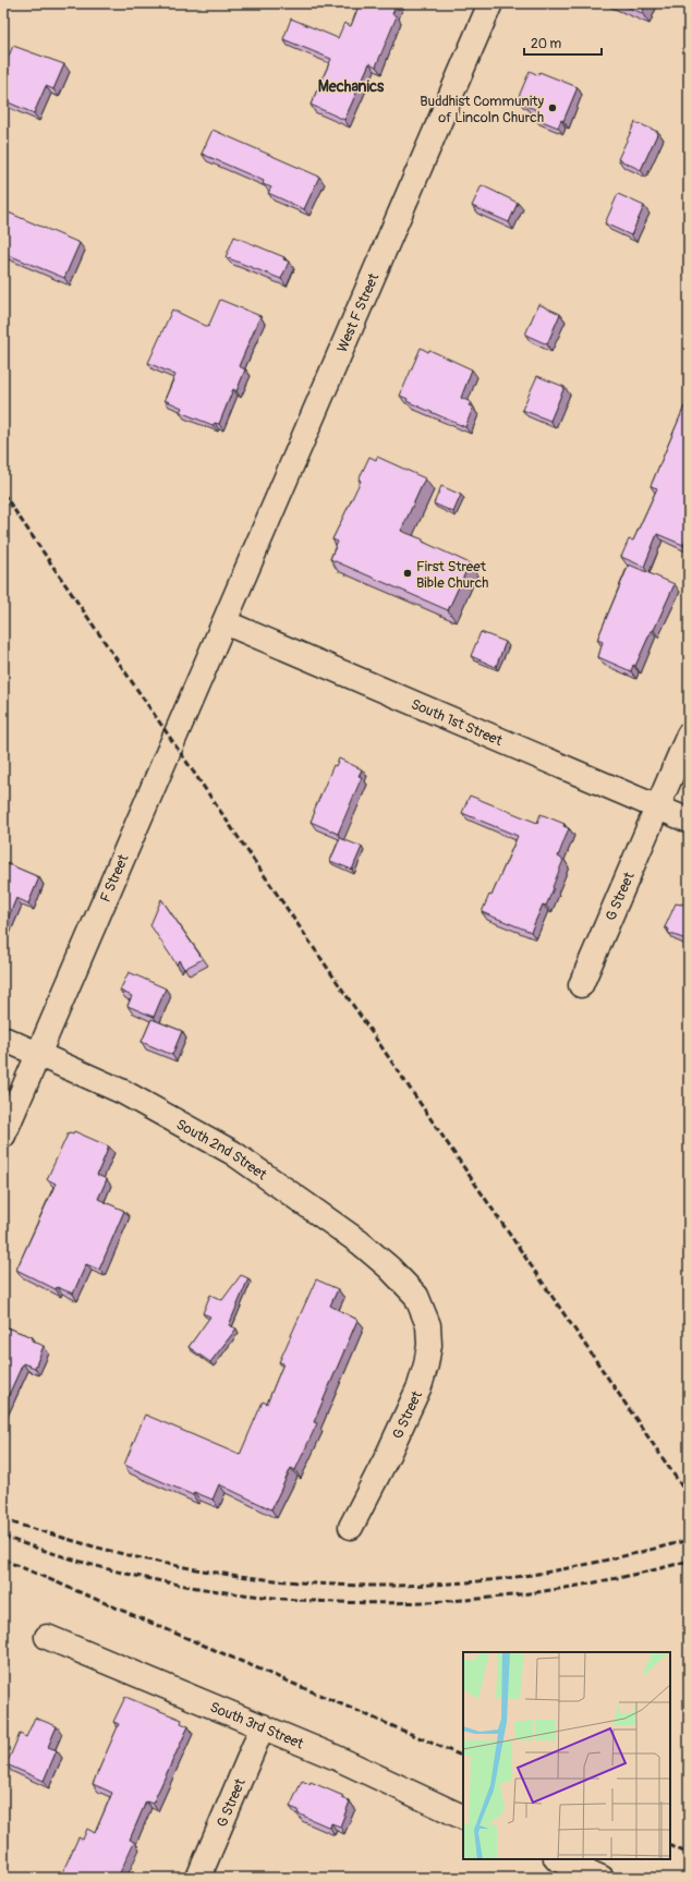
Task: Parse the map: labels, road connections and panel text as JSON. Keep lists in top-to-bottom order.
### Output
{
  "streets": {
    "street": [
      "West F Street",
      "South 1st Street",
      "F Street",
      "G Street",
      "South 2nd Street",
      "South 3rd Street"
    ]
  },
  "crossings": [
    ["West F Street", "South 1st Street"],
    ["West F Street", "F Street"],
    ["South 1st Street", "F Street"],
    ["South 1st Street", "G Street"],
    ["F Street", "South 2nd Street"],
    ["G Street", "South 2nd Street"],
    ["G Street", "South 3rd Street"]
  ],
  "districts": ["Mechanics"],
  "places": ["Buddhist Community of Lincoln Church", "First Street Bible Church"],
  "scale_bar": "20 m"
}
